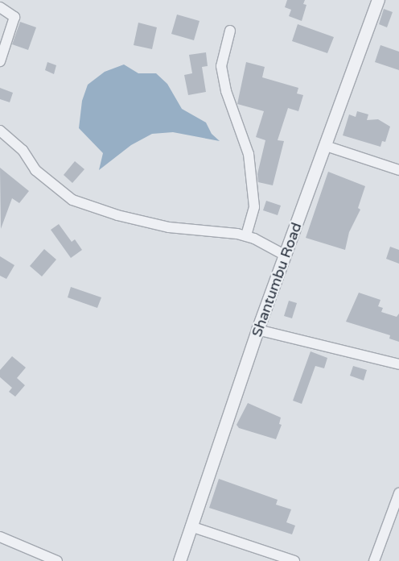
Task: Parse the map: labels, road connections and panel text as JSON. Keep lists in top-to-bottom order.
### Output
{
  "streets": {
    "street": ["Shantumbu Road"]
  }
}
